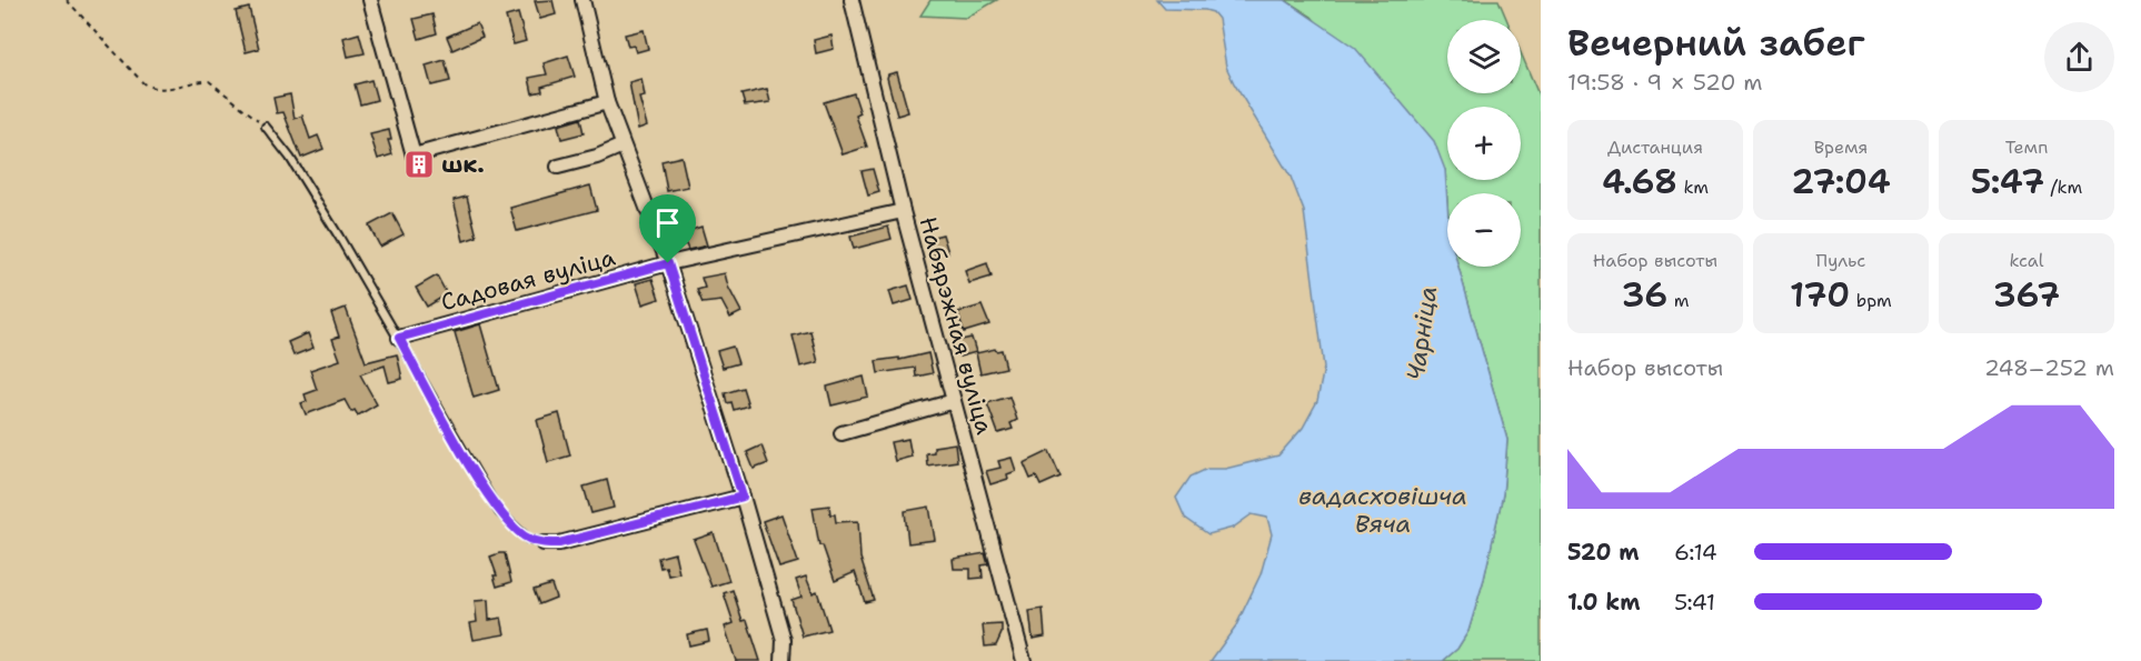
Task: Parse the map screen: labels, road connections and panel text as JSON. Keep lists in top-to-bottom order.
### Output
{
  "streets": {
    "street": ["Садовая вуліца", "Набярэжная вуліца"]
  },
  "crossings": [
    ["Садовая вуліца", "Набярэжная вуліца"]
  ],
  "water": ["Чарніца", "вадасховішча Вяча"],
  "places": {
    "building": ["шк."]
  },
  "page": {
    "heading": ["Вечерний забег", "19:58 · 9 × 520 m"],
    "map_buttons": ["+", "−"],
    "stats": [
      ["Дистанция", "4.68 km"],
      ["Время", "27:04"],
      ["Темп", "5:47 /km"],
      ["Набор высоты", "36 m"],
      ["Пульс", "170 bpm"],
      ["kcal", "367"]
    ],
    "chart": ["Набор высоты", "248–252 m"],
    "list": [
      {
        "name": "520 m",
        "note": "6:14"
      },
      {
        "name": "1.0 km",
        "note": "5:41"
      }
    ]
  }
}
